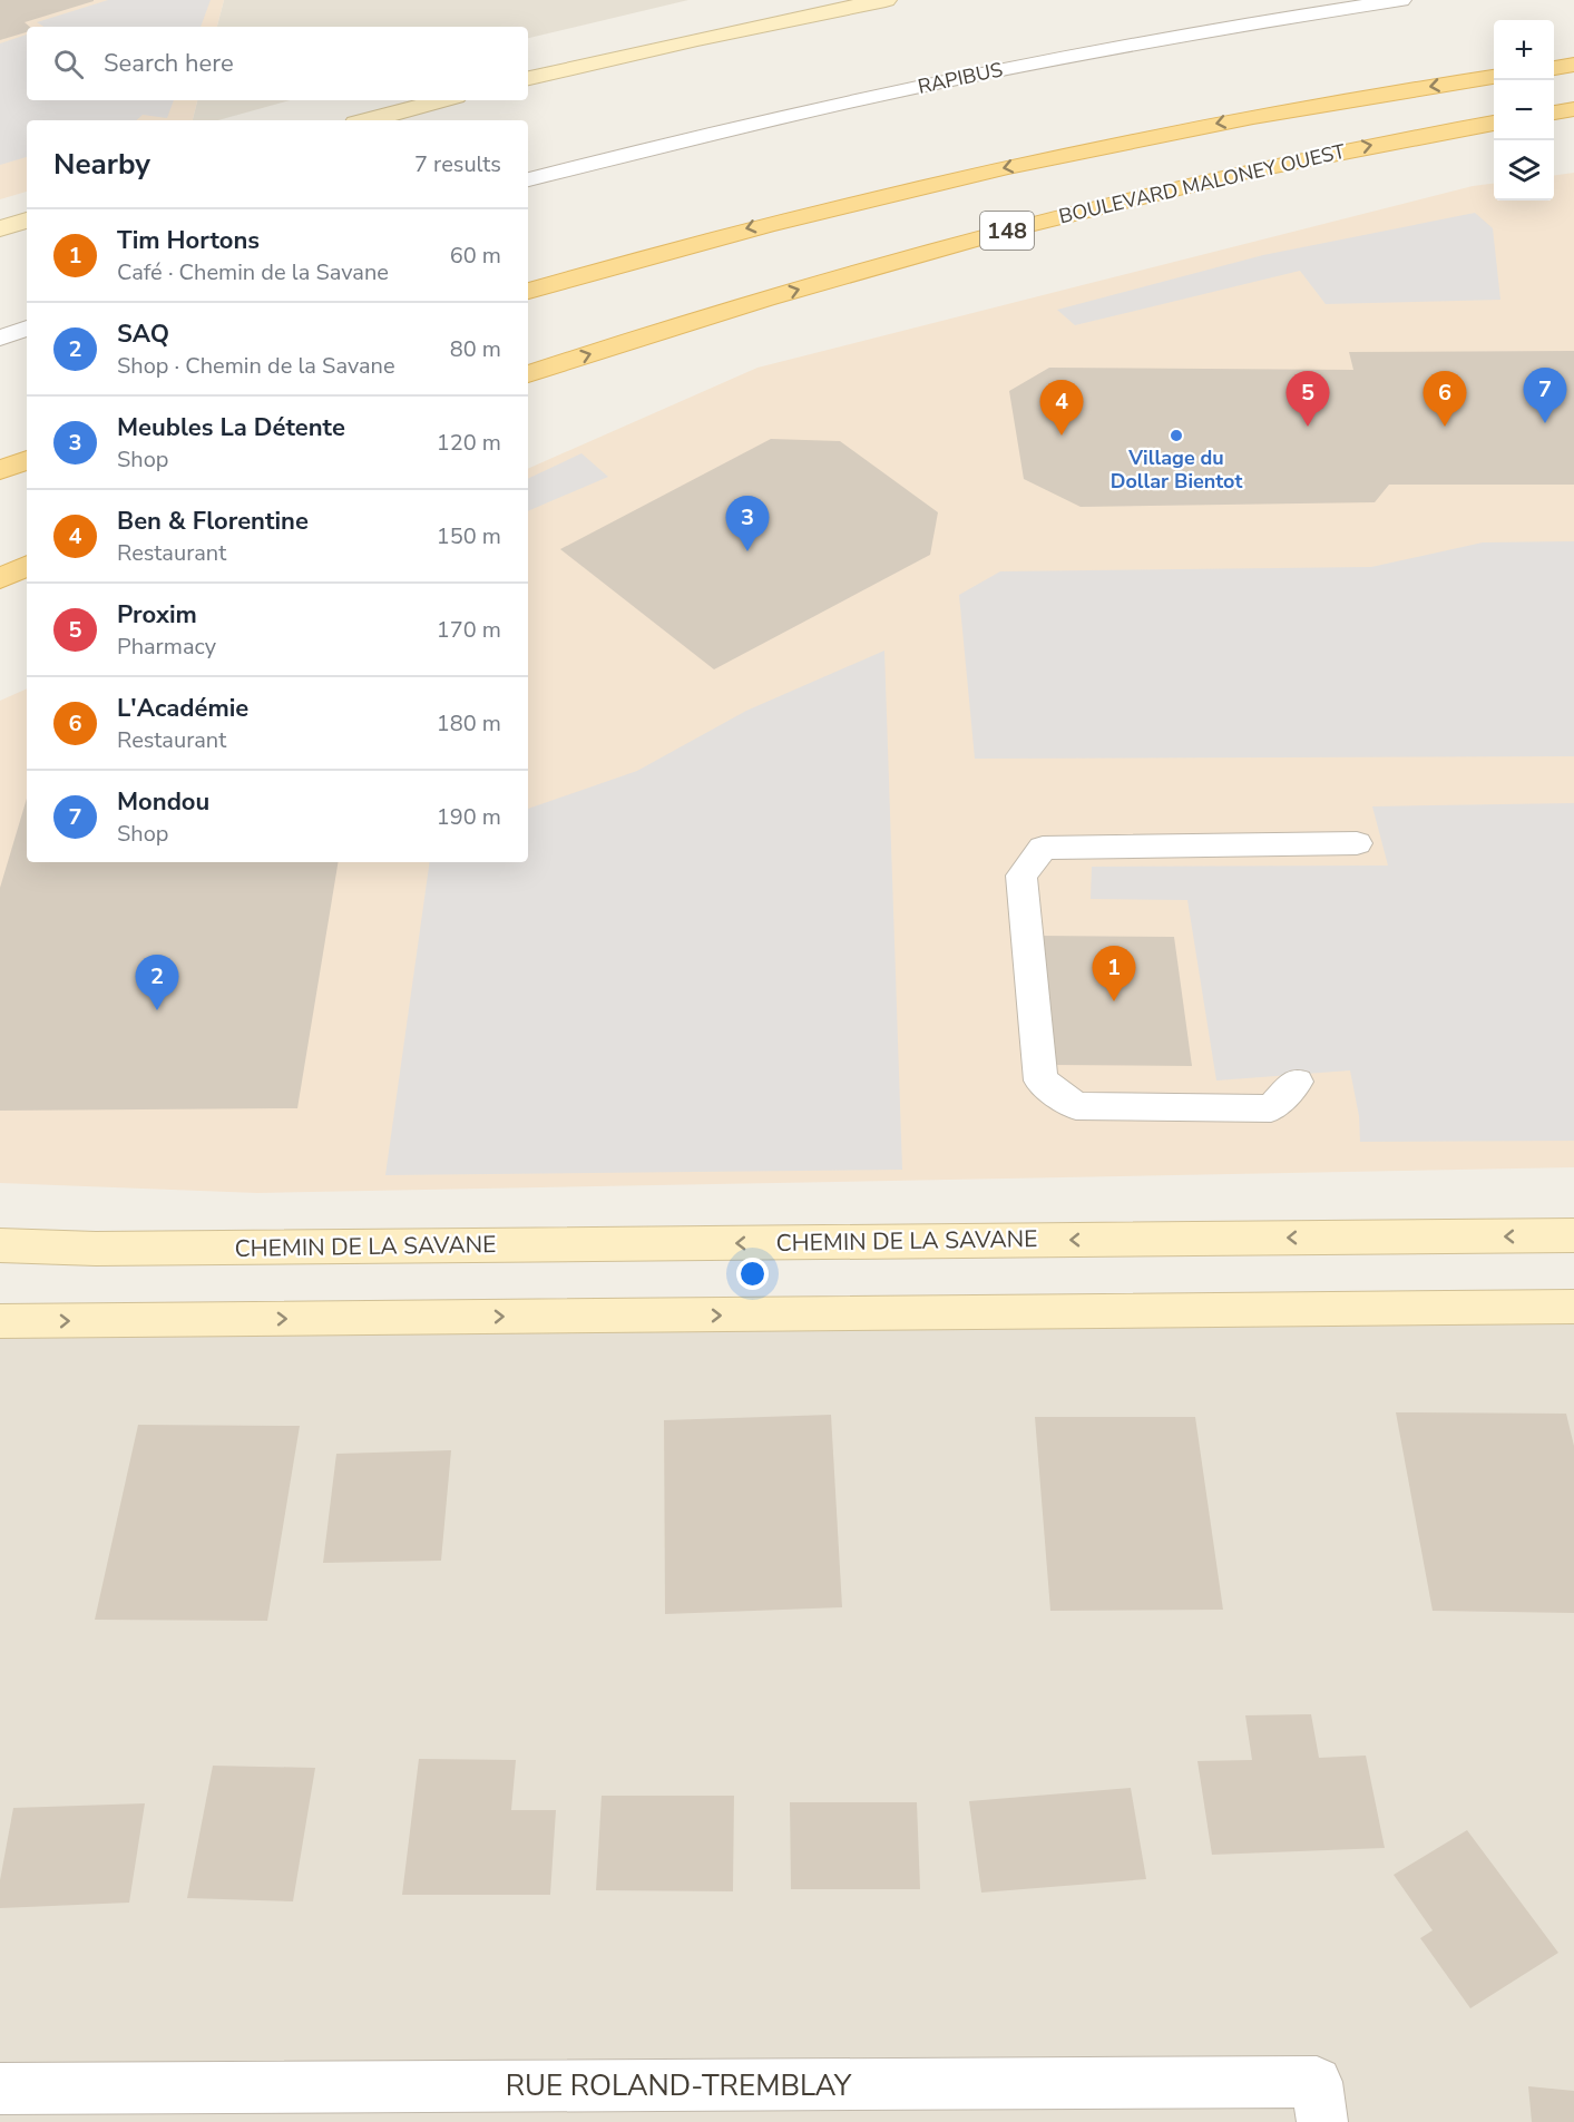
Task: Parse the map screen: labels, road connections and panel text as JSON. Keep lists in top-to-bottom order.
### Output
{
  "streets": {
    "main road": ["BOULEVARD MALONEY OUEST", "148"],
    "street": ["CHEMIN DE LA SAVANE", "RUE ROLAND-TREMBLAY"],
    "lane": ["RAPIBUS"]
  },
  "places": ["Village du Dollar Bientot"],
  "page": {
    "map_buttons": ["+", "−"],
    "search": "Search here",
    "heading": ["Nearby", "7 results"],
    "list": [
      {
        "mark": "1",
        "name": "Tim Hortons",
        "note": "Café · Chemin de la Savane",
        "value": "60 m"
      },
      {
        "mark": "2",
        "name": "SAQ",
        "note": "Shop · Chemin de la Savane",
        "value": "80 m"
      },
      {
        "mark": "3",
        "name": "Meubles La Détente",
        "note": "Shop",
        "value": "120 m"
      },
      {
        "mark": "4",
        "name": "Ben & Florentine",
        "note": "Restaurant",
        "value": "150 m"
      },
      {
        "mark": "5",
        "name": "Proxim",
        "note": "Pharmacy",
        "value": "170 m"
      },
      {
        "mark": "6",
        "name": "L'Académie",
        "note": "Restaurant",
        "value": "180 m"
      },
      {
        "mark": "7",
        "name": "Mondou",
        "note": "Shop",
        "value": "190 m"
      }
    ],
    "pins": [
      "7",
      "5",
      "6",
      "4",
      "3",
      "1",
      "2"
    ]
  }
}
